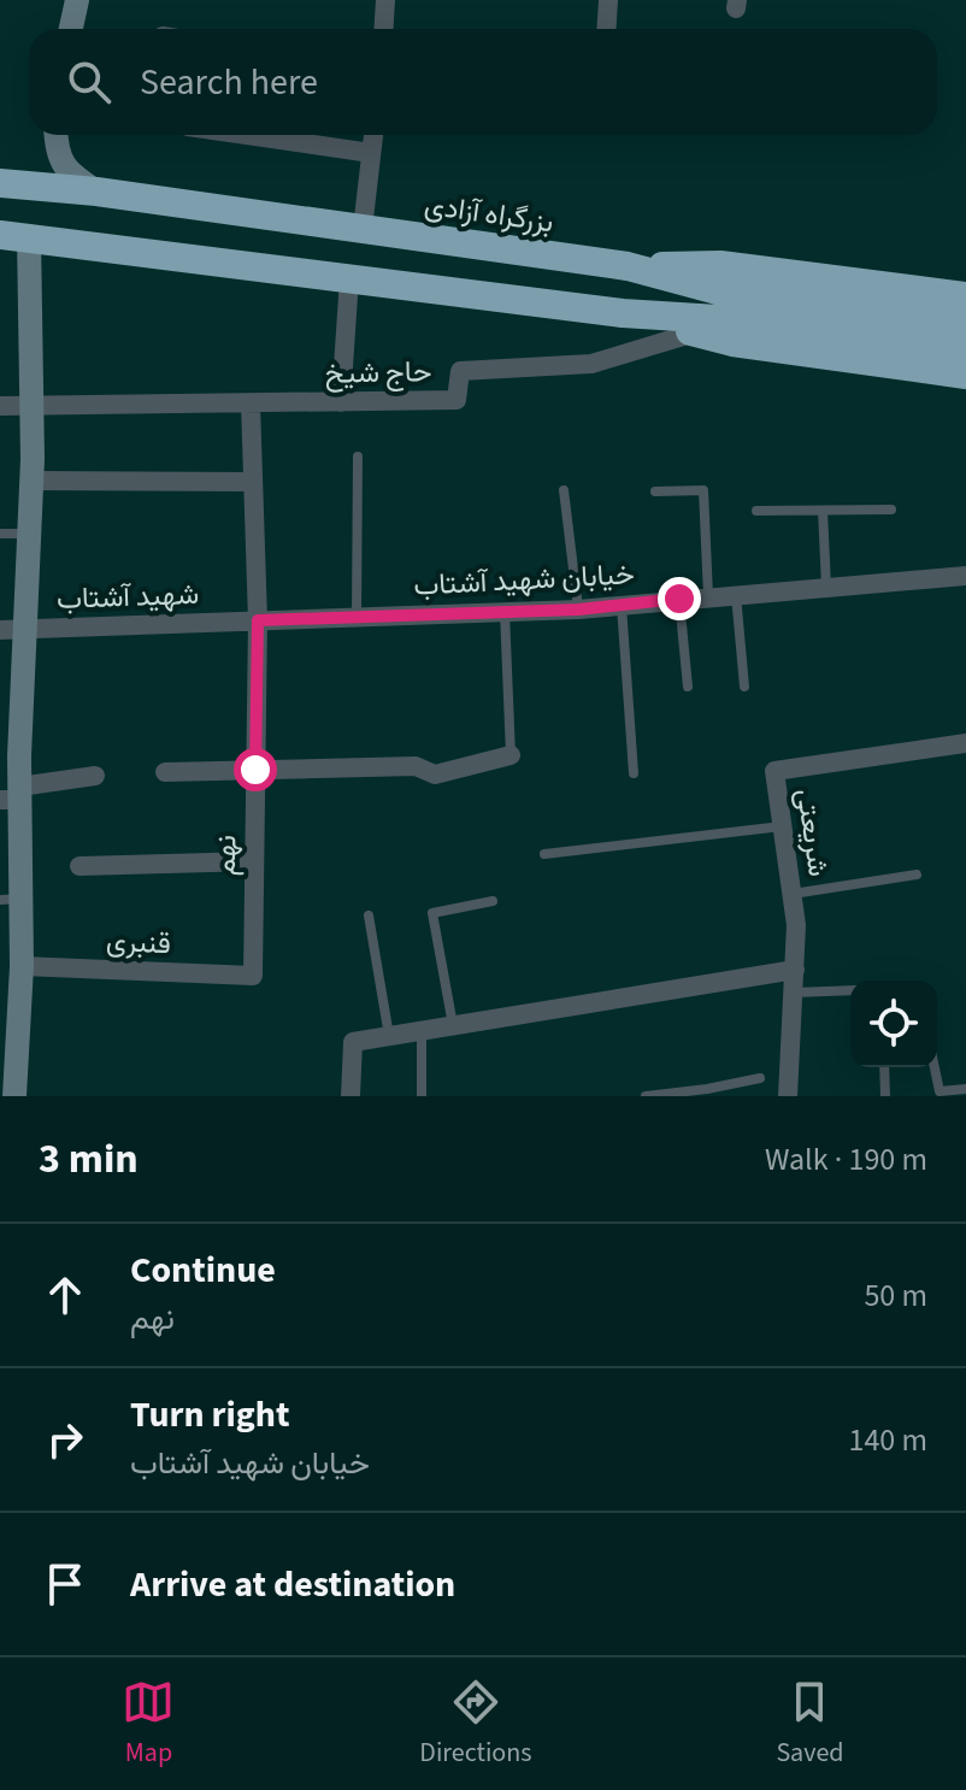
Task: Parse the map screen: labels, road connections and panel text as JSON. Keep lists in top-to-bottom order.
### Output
{
  "streets": {
    "highway": ["بزرگراه آزادی"],
    "street": [
      "حاج شیخ",
      "خیابان شهید آشتاب",
      "شهید آشتاب",
      "شریعتی",
      "نهم",
      "قنبری"
    ]
  },
  "crossings": [
    ["حاج شیخ", "نهم"],
    ["خیابان شهید آشتاب", "شهید آشتاب"],
    ["خیابان شهید آشتاب", "نهم"],
    ["شهید آشتاب", "نهم"],
    ["نهم", "قنبری"]
  ],
  "page": {
    "search": "Search here",
    "heading": ["3 min", "Walk · 190 m"],
    "list": [
      ["Continue", "نهم", "50 m"],
      ["Turn right", "خیابان شهید آشتاب", "140 m"],
      "Arrive at destination"
    ],
    "nav": ["Map", "Directions", "Saved"]
  }
}
